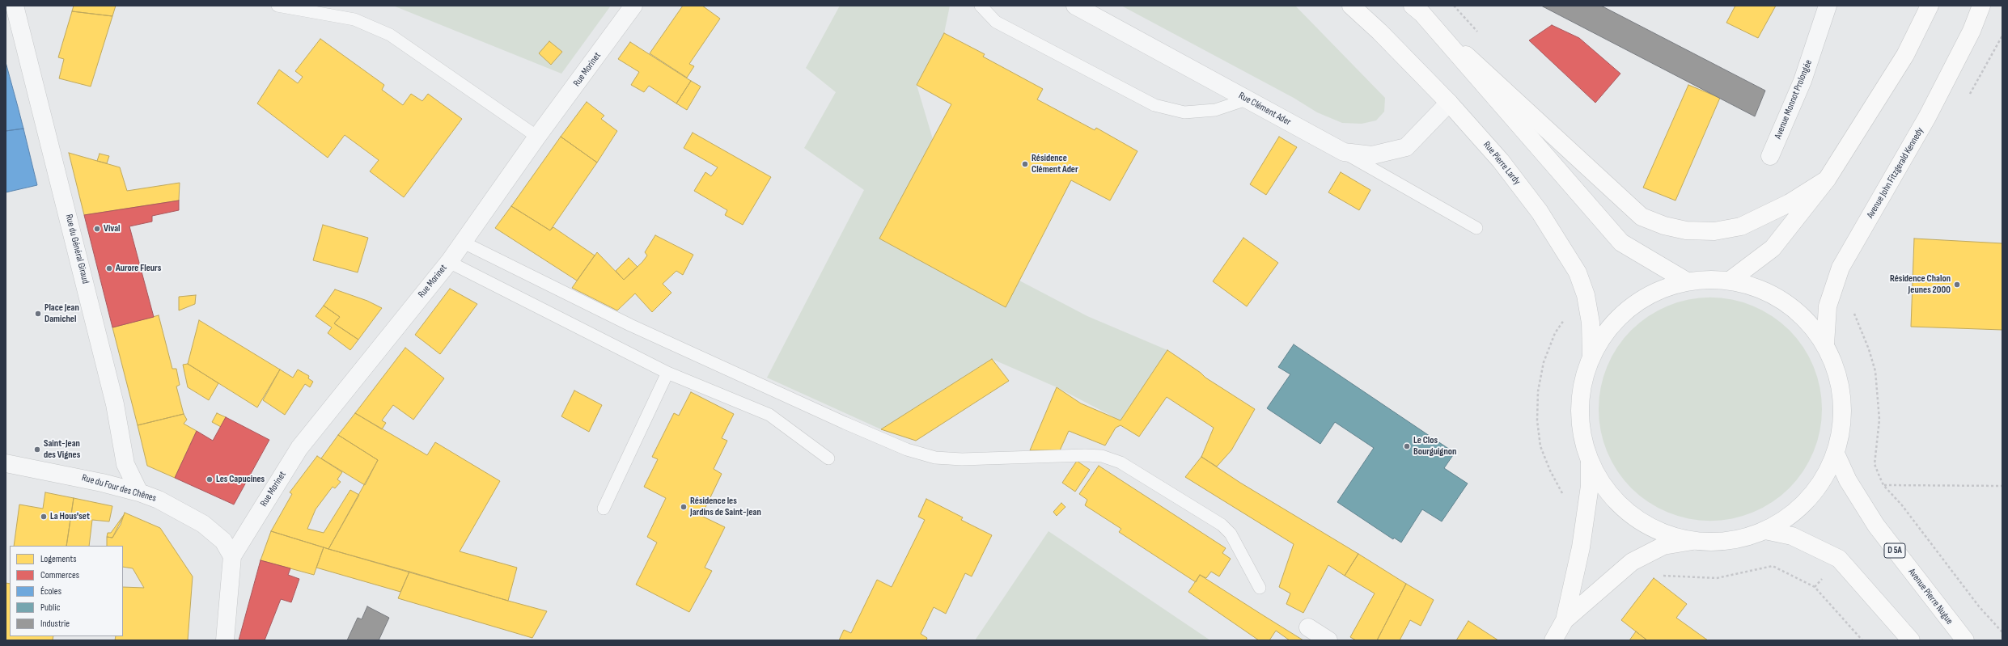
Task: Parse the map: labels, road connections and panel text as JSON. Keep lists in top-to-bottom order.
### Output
{
  "streets": {
    "main road": [
      "Rue Pierre Lardy",
      "Avenue John Fitzgerald Kennedy",
      "D 5A",
      "Avenue Pierre Nugue"
    ],
    "street": [
      "Rue Morinet",
      "Avenue Monnot Prolongée",
      "Rue Clément Ader",
      "Rue du Général Giraud",
      "Rue du Four des Chênes"
    ]
  },
  "crossings": [
    ["Rue Morinet", "Rue du Four des Chênes"],
    ["Rue Clément Ader", "Rue Pierre Lardy"],
    ["Rue du Général Giraud", "Rue du Four des Chênes"]
  ],
  "places": [
    "Résidence Clément Ader",
    "Vival",
    "Aurore Fleurs",
    "Résidence Chalon Jeunes 2000",
    "Place Jean Damichel",
    "Le Clos Bourguignon",
    "Saint-Jean des Vignes",
    "Les Capucines",
    "Résidence les Jardins de Saint-Jean",
    "La Hous'set"
  ],
  "legend": [
    "Logements",
    "Commerces",
    "Écoles",
    "Public",
    "Industrie"
  ]
}
